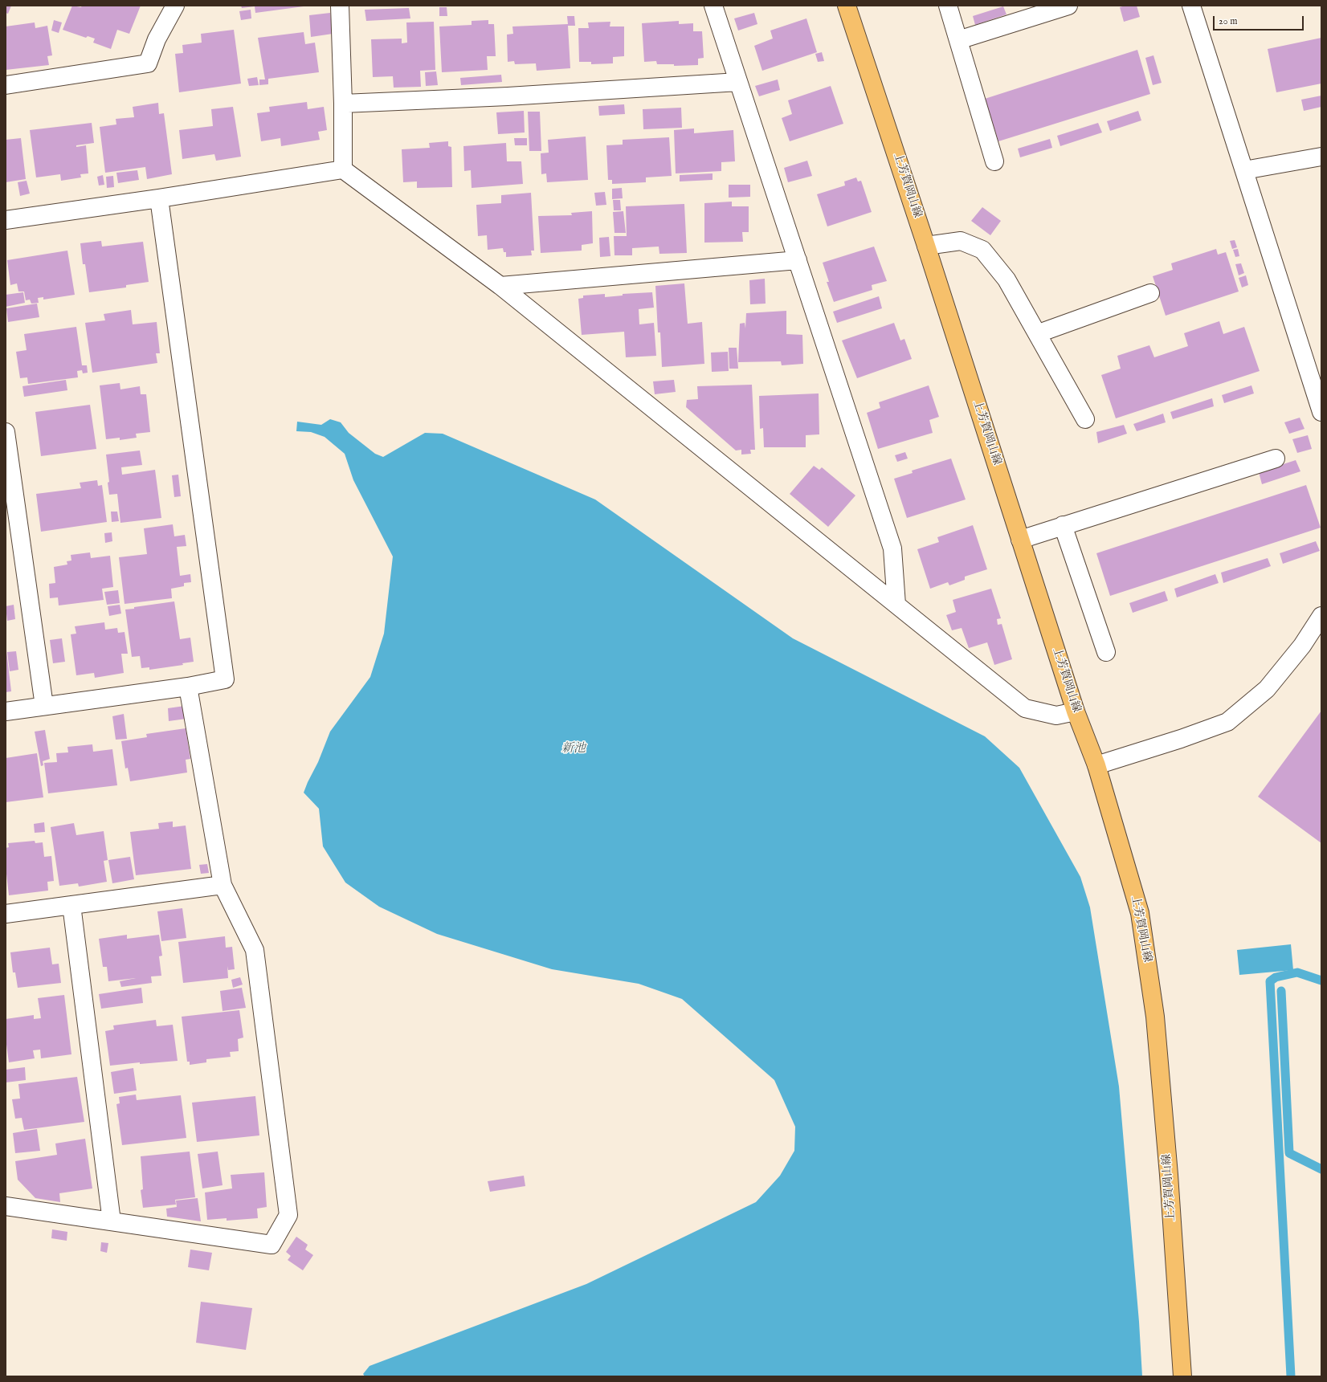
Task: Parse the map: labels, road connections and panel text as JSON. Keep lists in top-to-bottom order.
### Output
{
  "streets": {
    "main road": ["上芳賀岡山線"]
  },
  "water": ["新池"],
  "scale_bar": "20 m"
}
